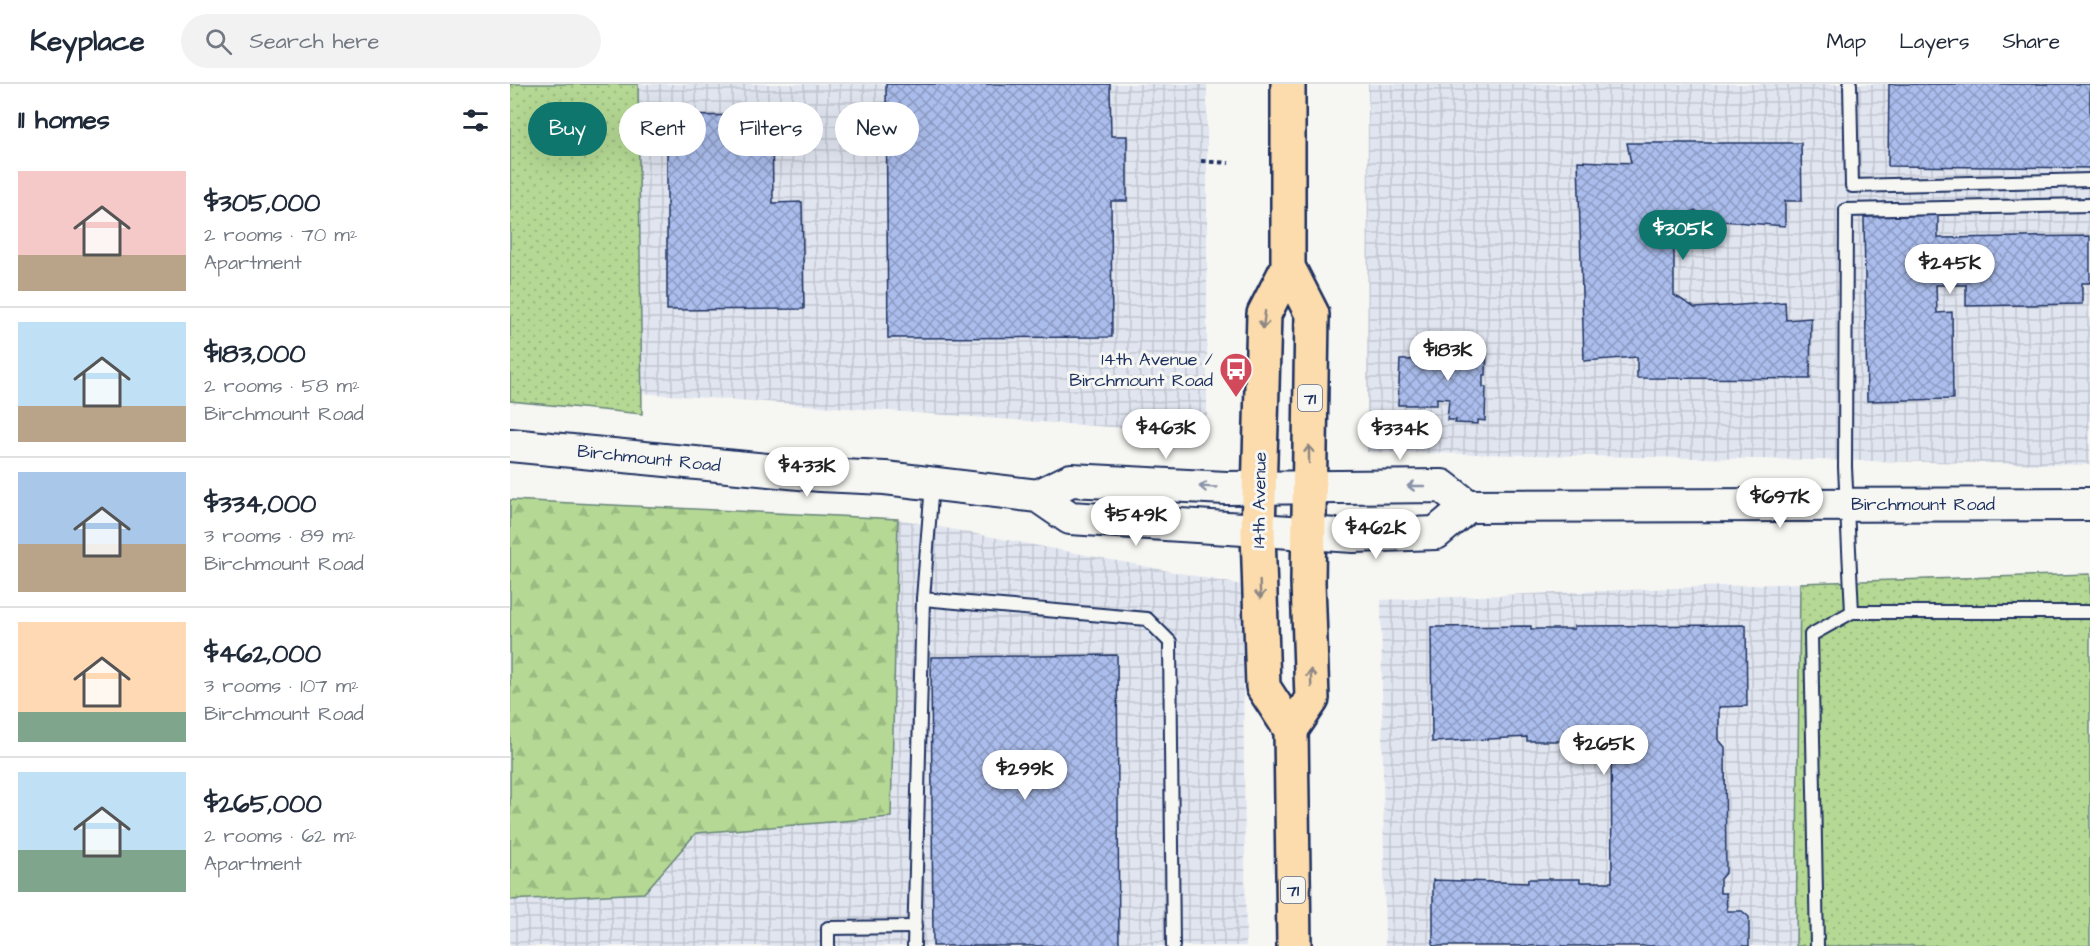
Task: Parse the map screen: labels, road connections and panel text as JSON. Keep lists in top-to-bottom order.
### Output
{
  "streets": {
    "main road": ["71", "Birchmount Road", "14th Avenue"]
  },
  "crossings": [
    ["71", "14th Avenue"],
    ["Birchmount Road", "14th Avenue"]
  ],
  "places": {
    "bus stop": ["14th Avenue / Birchmount Road"]
  },
  "page": {
    "header": "Keyplace",
    "search": "Search here",
    "nav": ["Map", "Layers", "Share"],
    "heading": "11 homes",
    "chip": [
      "Buy",
      "Rent",
      "Filters",
      "New"
    ],
    "list": [
      {
        "name": "$305,000",
        "note": "2 rooms · 70 m² · Apartment"
      },
      {
        "name": "$183,000",
        "note": "2 rooms · 58 m² · Birchmount Road"
      },
      {
        "name": "$334,000",
        "note": "3 rooms · 89 m² · Birchmount Road"
      },
      {
        "name": "$462,000",
        "note": "3 rooms · 107 m² · Birchmount Road"
      },
      {
        "name": "$265,000",
        "note": "2 rooms · 62 m² · Apartment"
      }
    ],
    "price": [
      "$305K",
      "$245K",
      "$183K",
      "$463K",
      "$334K",
      "$433K",
      "$697K",
      "$549K",
      "$462K",
      "$265K",
      "$299K"
    ]
  }
}
